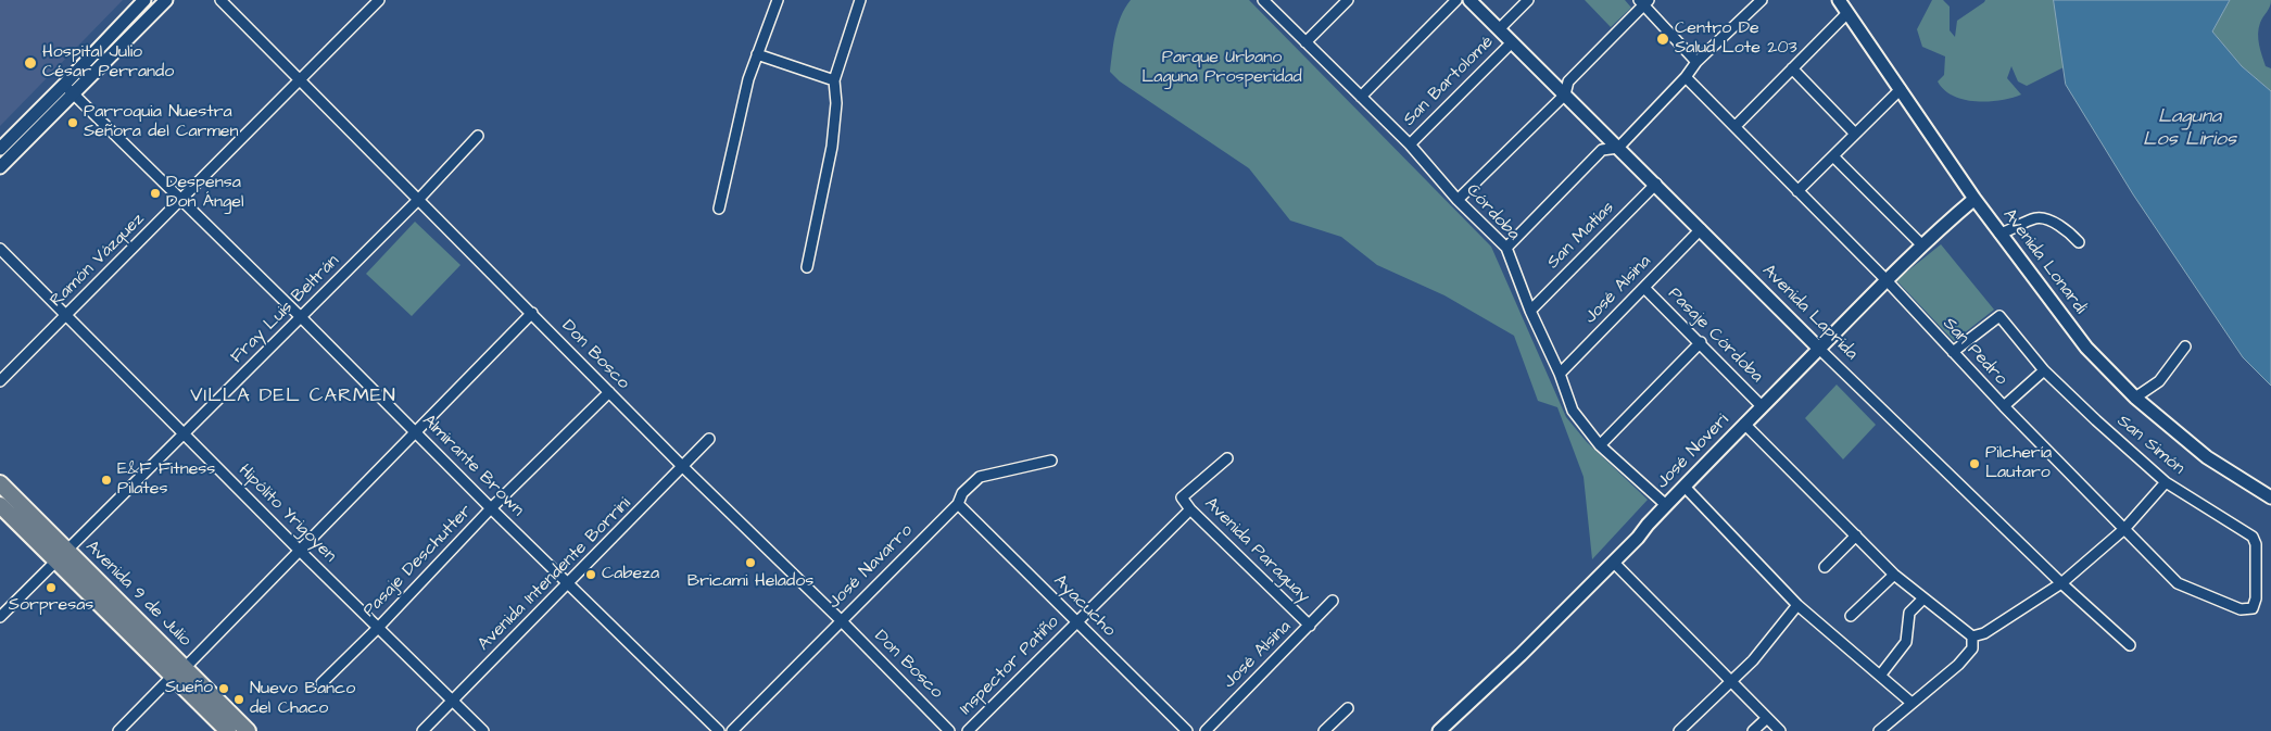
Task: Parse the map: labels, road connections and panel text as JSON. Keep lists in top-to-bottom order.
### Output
{
  "streets": {
    "main road": ["Avenida 9 de Julio"],
    "street": [
      "San Bartolomé",
      "Córdoba",
      "San Matías",
      "Ramón Vázquez",
      "Avenida Lonardi",
      "José Alsina",
      "Fray Luis Beltrán",
      "Avenida Laprida",
      "Pasaje Córdoba",
      "San Pedro",
      "Don Bosco",
      "San Simón",
      "José Noveri",
      "Almirante Brown",
      "Hipólito Yrigoyen",
      "Avenida Paraguay",
      "Pasaje Deschutter",
      "José Navarro",
      "Avenida Intendente Borrini",
      "Ayacucho",
      "Inspector Patiño"
    ]
  },
  "crossings": [
    ["San Bartolomé", "Córdoba"],
    ["San Bartolomé", "Avenida Laprida"],
    ["Córdoba", "San Matías"],
    ["Córdoba", "José Alsina"],
    ["Córdoba", "José Noveri"],
    ["San Matías", "Avenida Laprida"],
    ["Ramón Vázquez", "Don Bosco"],
    ["Ramón Vázquez", "Almirante Brown"],
    ["Ramón Vázquez", "Hipólito Yrigoyen"],
    ["Avenida Lonardi", "José Noveri"],
    ["José Alsina", "Avenida Laprida"],
    ["José Alsina", "Pasaje Córdoba"],
    ["José Alsina", "Avenida Paraguay"],
    ["Fray Luis Beltrán", "Don Bosco"],
    ["Fray Luis Beltrán", "Almirante Brown"],
    ["Fray Luis Beltrán", "Hipólito Yrigoyen"],
    ["Fray Luis Beltrán", "Avenida 9 de Julio"],
    ["Avenida Laprida", "José Noveri"],
    ["Pasaje Córdoba", "José Noveri"],
    ["San Pedro", "San Simón"],
    ["San Pedro", "José Noveri"],
    ["Don Bosco", "Pasaje Deschutter"],
    ["Don Bosco", "José Navarro"],
    ["Don Bosco", "Avenida Intendente Borrini"],
    ["Almirante Brown", "Pasaje Deschutter"],
    ["Almirante Brown", "Avenida Intendente Borrini"],
    ["Hipólito Yrigoyen", "Pasaje Deschutter"],
    ["Hipólito Yrigoyen", "Avenida Intendente Borrini"],
    ["Avenida Paraguay", "Inspector Patiño"],
    ["José Navarro", "Ayacucho"],
    ["Ayacucho", "Inspector Patiño"]
  ],
  "districts": ["VILLA DEL CARMEN"],
  "water": ["Laguna Los Lirios"],
  "parks": ["Parque Urbano Laguna Prosperidad"],
  "places": [
    "Centro De Salud Lote 203",
    "Hospital Julio César Perrando",
    "Parroquia Nuestra Señora del Carmen",
    "Despensa Don Ángel",
    "Pilchería Lautaro",
    "E&F Fitness Pilates",
    "Bricami Helados",
    "Cabeza",
    "Sorpresas",
    "Sueño",
    "Nuevo Banco del Chaco"
  ]
}
